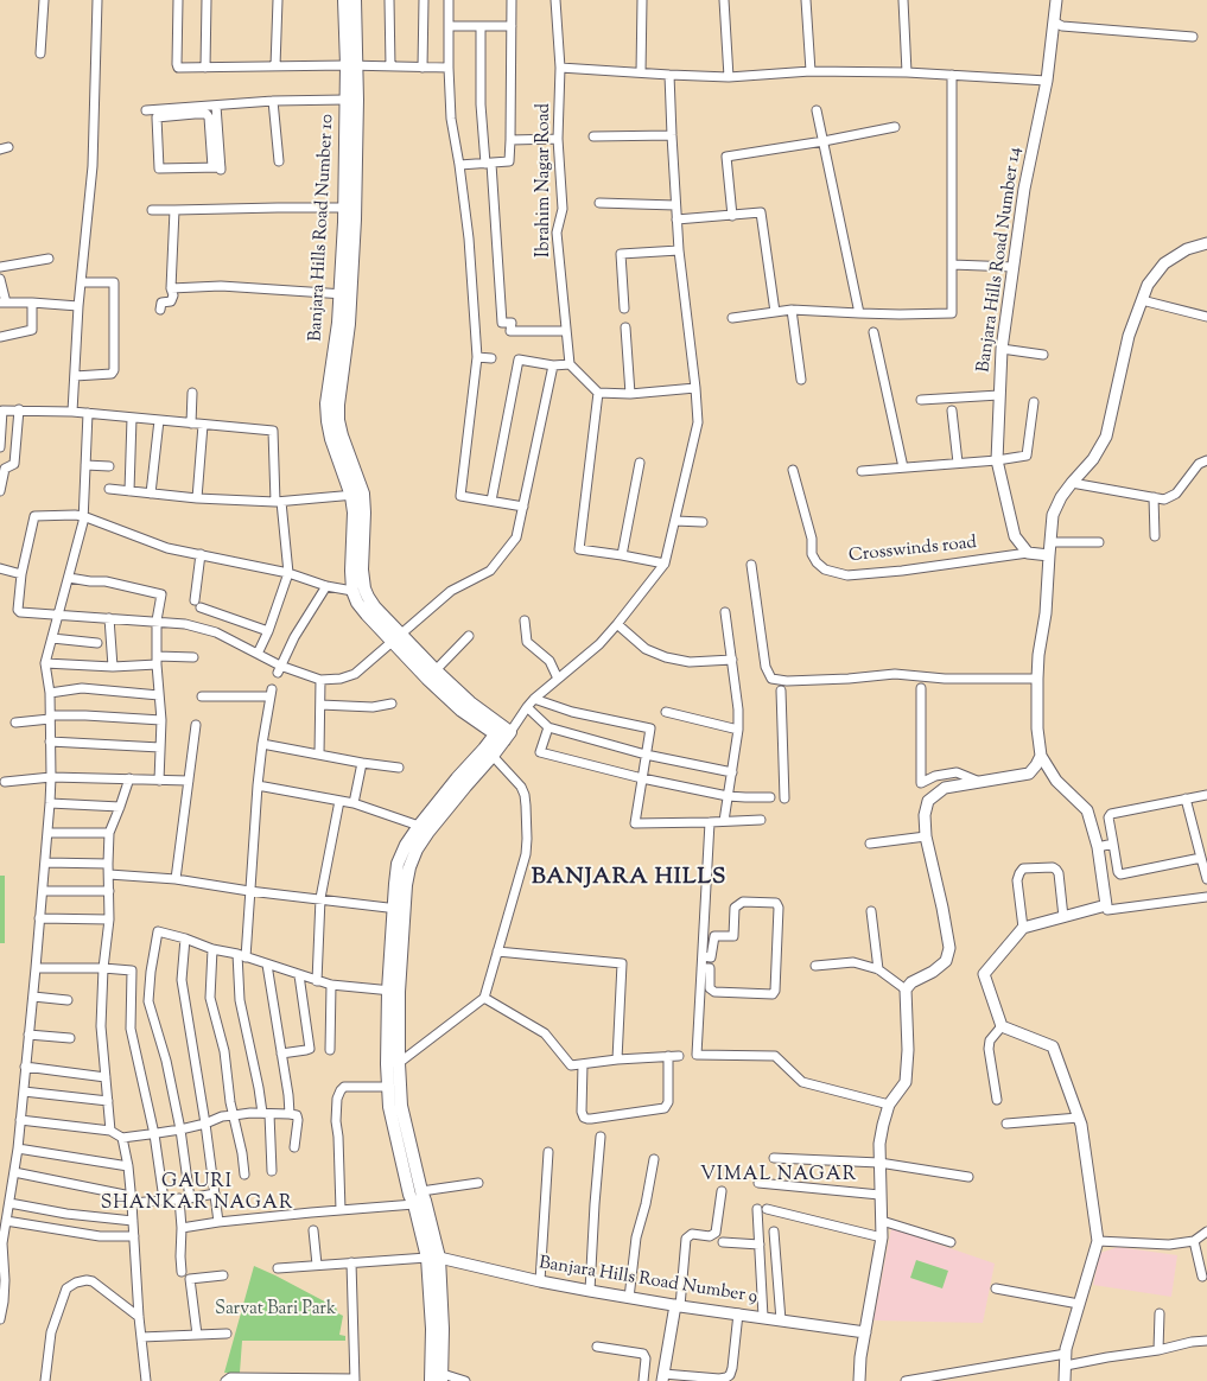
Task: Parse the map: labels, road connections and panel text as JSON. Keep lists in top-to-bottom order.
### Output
{
  "streets": {
    "main road": ["Banjara Hills Road Number 10"],
    "street": [
      "Ibrahim Nagar Road",
      "Banjara Hills Road Number 14",
      "Crosswinds road",
      "Banjara Hills Road Number 9"
    ]
  },
  "crossings": [
    ["Banjara Hills Road Number 14", "Crosswinds road"]
  ],
  "districts": ["BANJARA HILLS", "VIMAL NAGAR", "GAURI SHANKAR NAGAR"],
  "parks": ["Sarvat Bari Park"]
}
